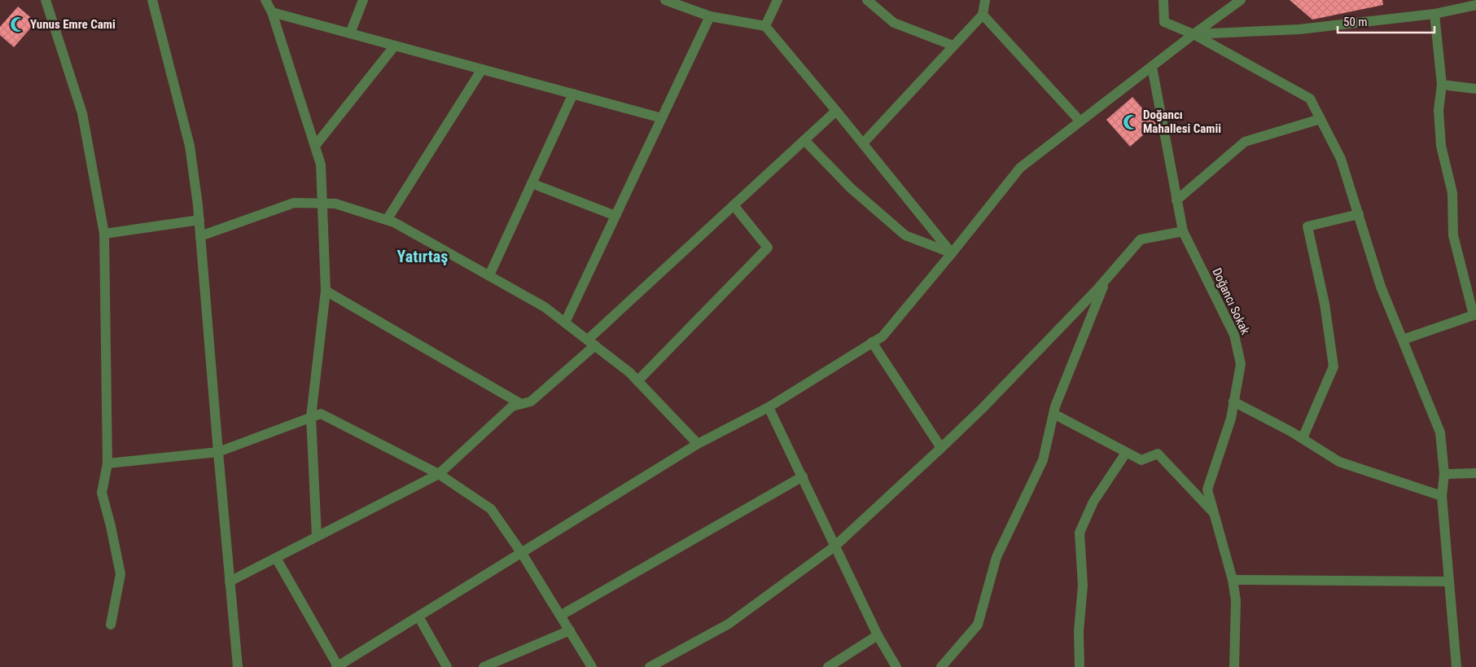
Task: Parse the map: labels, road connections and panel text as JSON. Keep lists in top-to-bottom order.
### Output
{
  "streets": {
    "street": ["Doğancı Sokak"]
  },
  "districts": ["Yatırtaş"],
  "places": {
    "mosque": ["Yunus Emre Cami", "Doğancı Mahallesi Camii"]
  },
  "scale_bar": "50 m"
}
